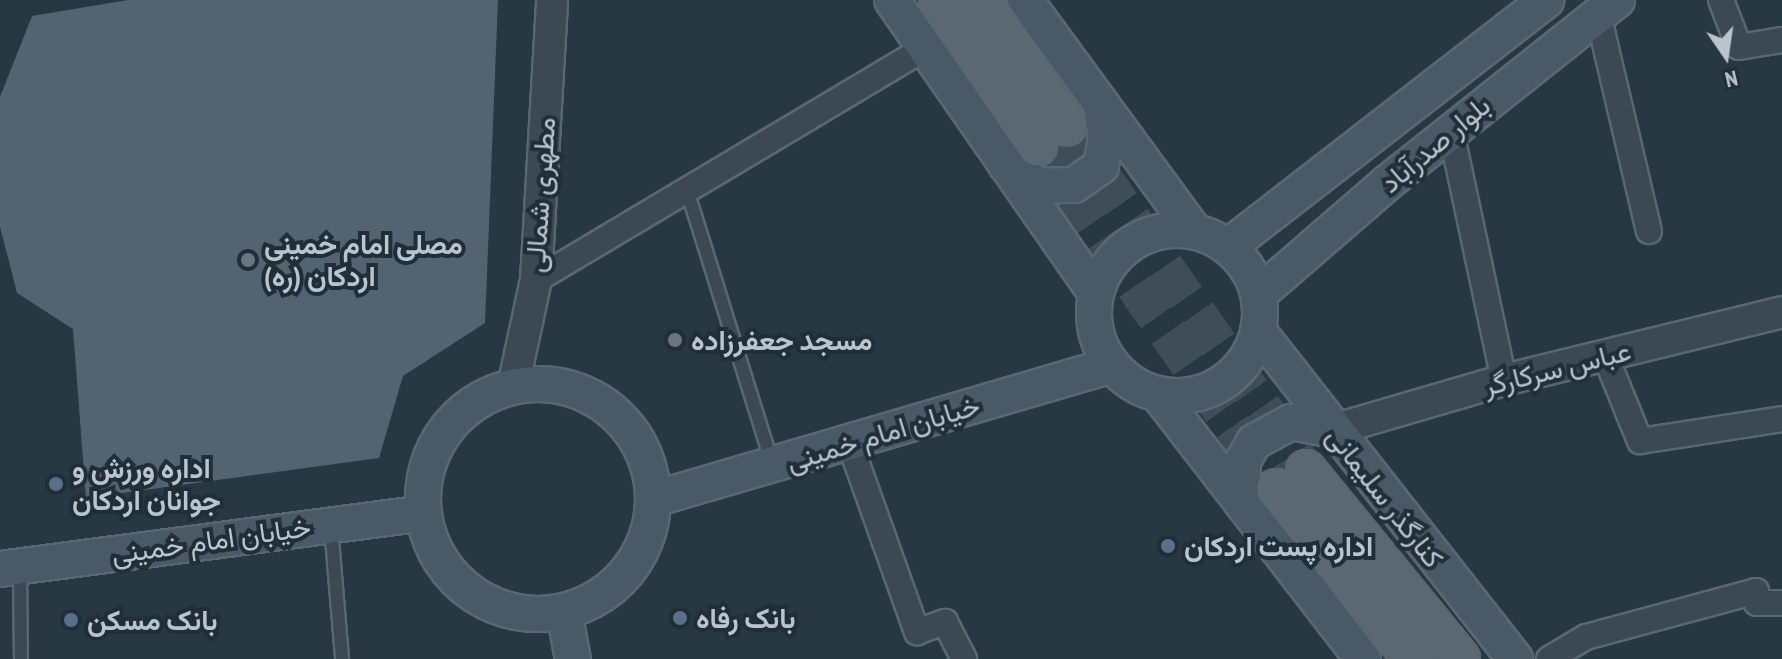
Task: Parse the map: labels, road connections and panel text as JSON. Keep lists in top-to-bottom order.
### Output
{
  "streets": {
    "main road": ["بلوار صدرآباد", "خیابان امام خمینی", "کنارگذر سلیمانی"],
    "street": ["مطهری شمالی", "عباس سرکارگر"]
  },
  "crossings": [
    ["بلوار صدرآباد", "خیابان امام خمینی"],
    ["بلوار صدرآباد", "کنارگذر سلیمانی"],
    ["مطهری شمالی", "خیابان امام خمینی"],
    ["عباس سرکارگر", "کنارگذر سلیمانی"],
    ["خیابان امام خمینی", "کنارگذر سلیمانی"]
  ],
  "places": [
    "مصلی امام خمینی (ره) اردکان",
    "مسجد جعفرزاده",
    "اداره ورزش و جوانان اردکان",
    "اداره پست اردکان",
    "بانک رفاه",
    "بانک مسکن"
  ],
  "north": "bottom"
}
